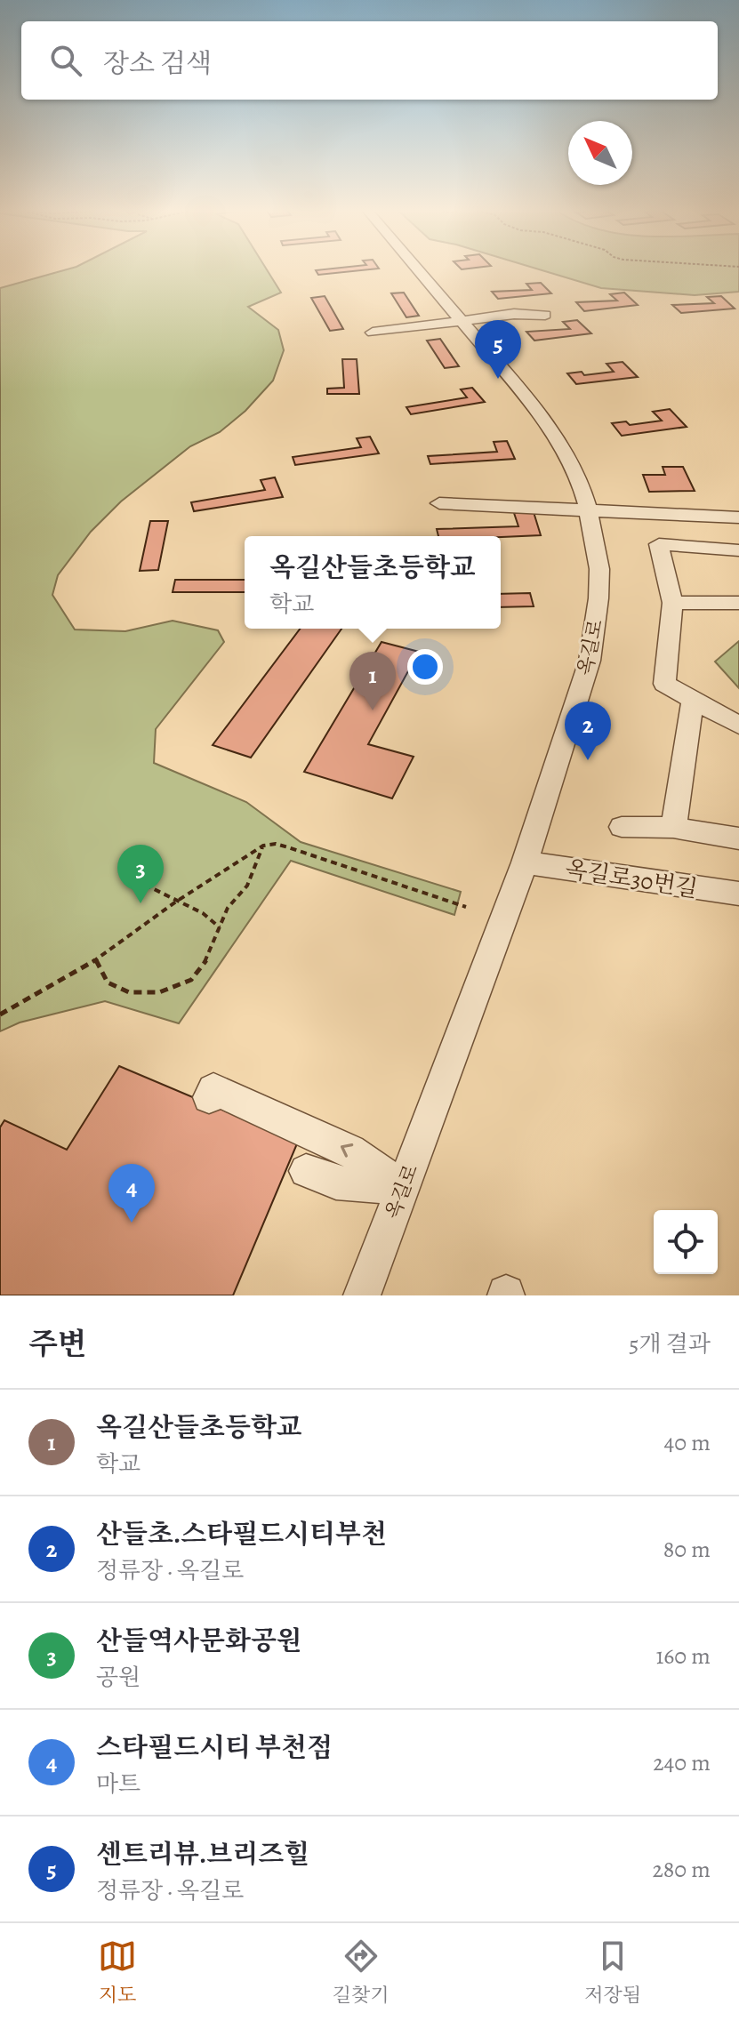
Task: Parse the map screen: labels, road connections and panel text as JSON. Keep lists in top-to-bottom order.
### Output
{
  "streets": {
    "street": ["옥길로", "옥길로30번길"]
  },
  "crossings": [
    ["옥길로", "옥길로30번길"]
  ],
  "north": "top left",
  "page": {
    "search": "장소 검색",
    "pins": [
      "5",
      "1",
      "2",
      "3",
      "4"
    ],
    "popup": ["옥길산들초등학교", "학교"],
    "heading": ["주변", "5개 결과"],
    "list": [
      {
        "mark": "1",
        "name": "옥길산들초등학교",
        "note": "학교",
        "value": "40 m"
      },
      {
        "mark": "2",
        "name": "산들초.스타필드시티부천",
        "note": "정류장 · 옥길로",
        "value": "80 m"
      },
      {
        "mark": "3",
        "name": "산들역사문화공원",
        "note": "공원",
        "value": "160 m"
      },
      {
        "mark": "4",
        "name": "스타필드시티 부천점",
        "note": "마트",
        "value": "240 m"
      },
      {
        "mark": "5",
        "name": "센트리뷰.브리즈힐",
        "note": "정류장 · 옥길로",
        "value": "280 m"
      }
    ],
    "nav": ["지도", "길찾기", "저장됨"]
  }
}
